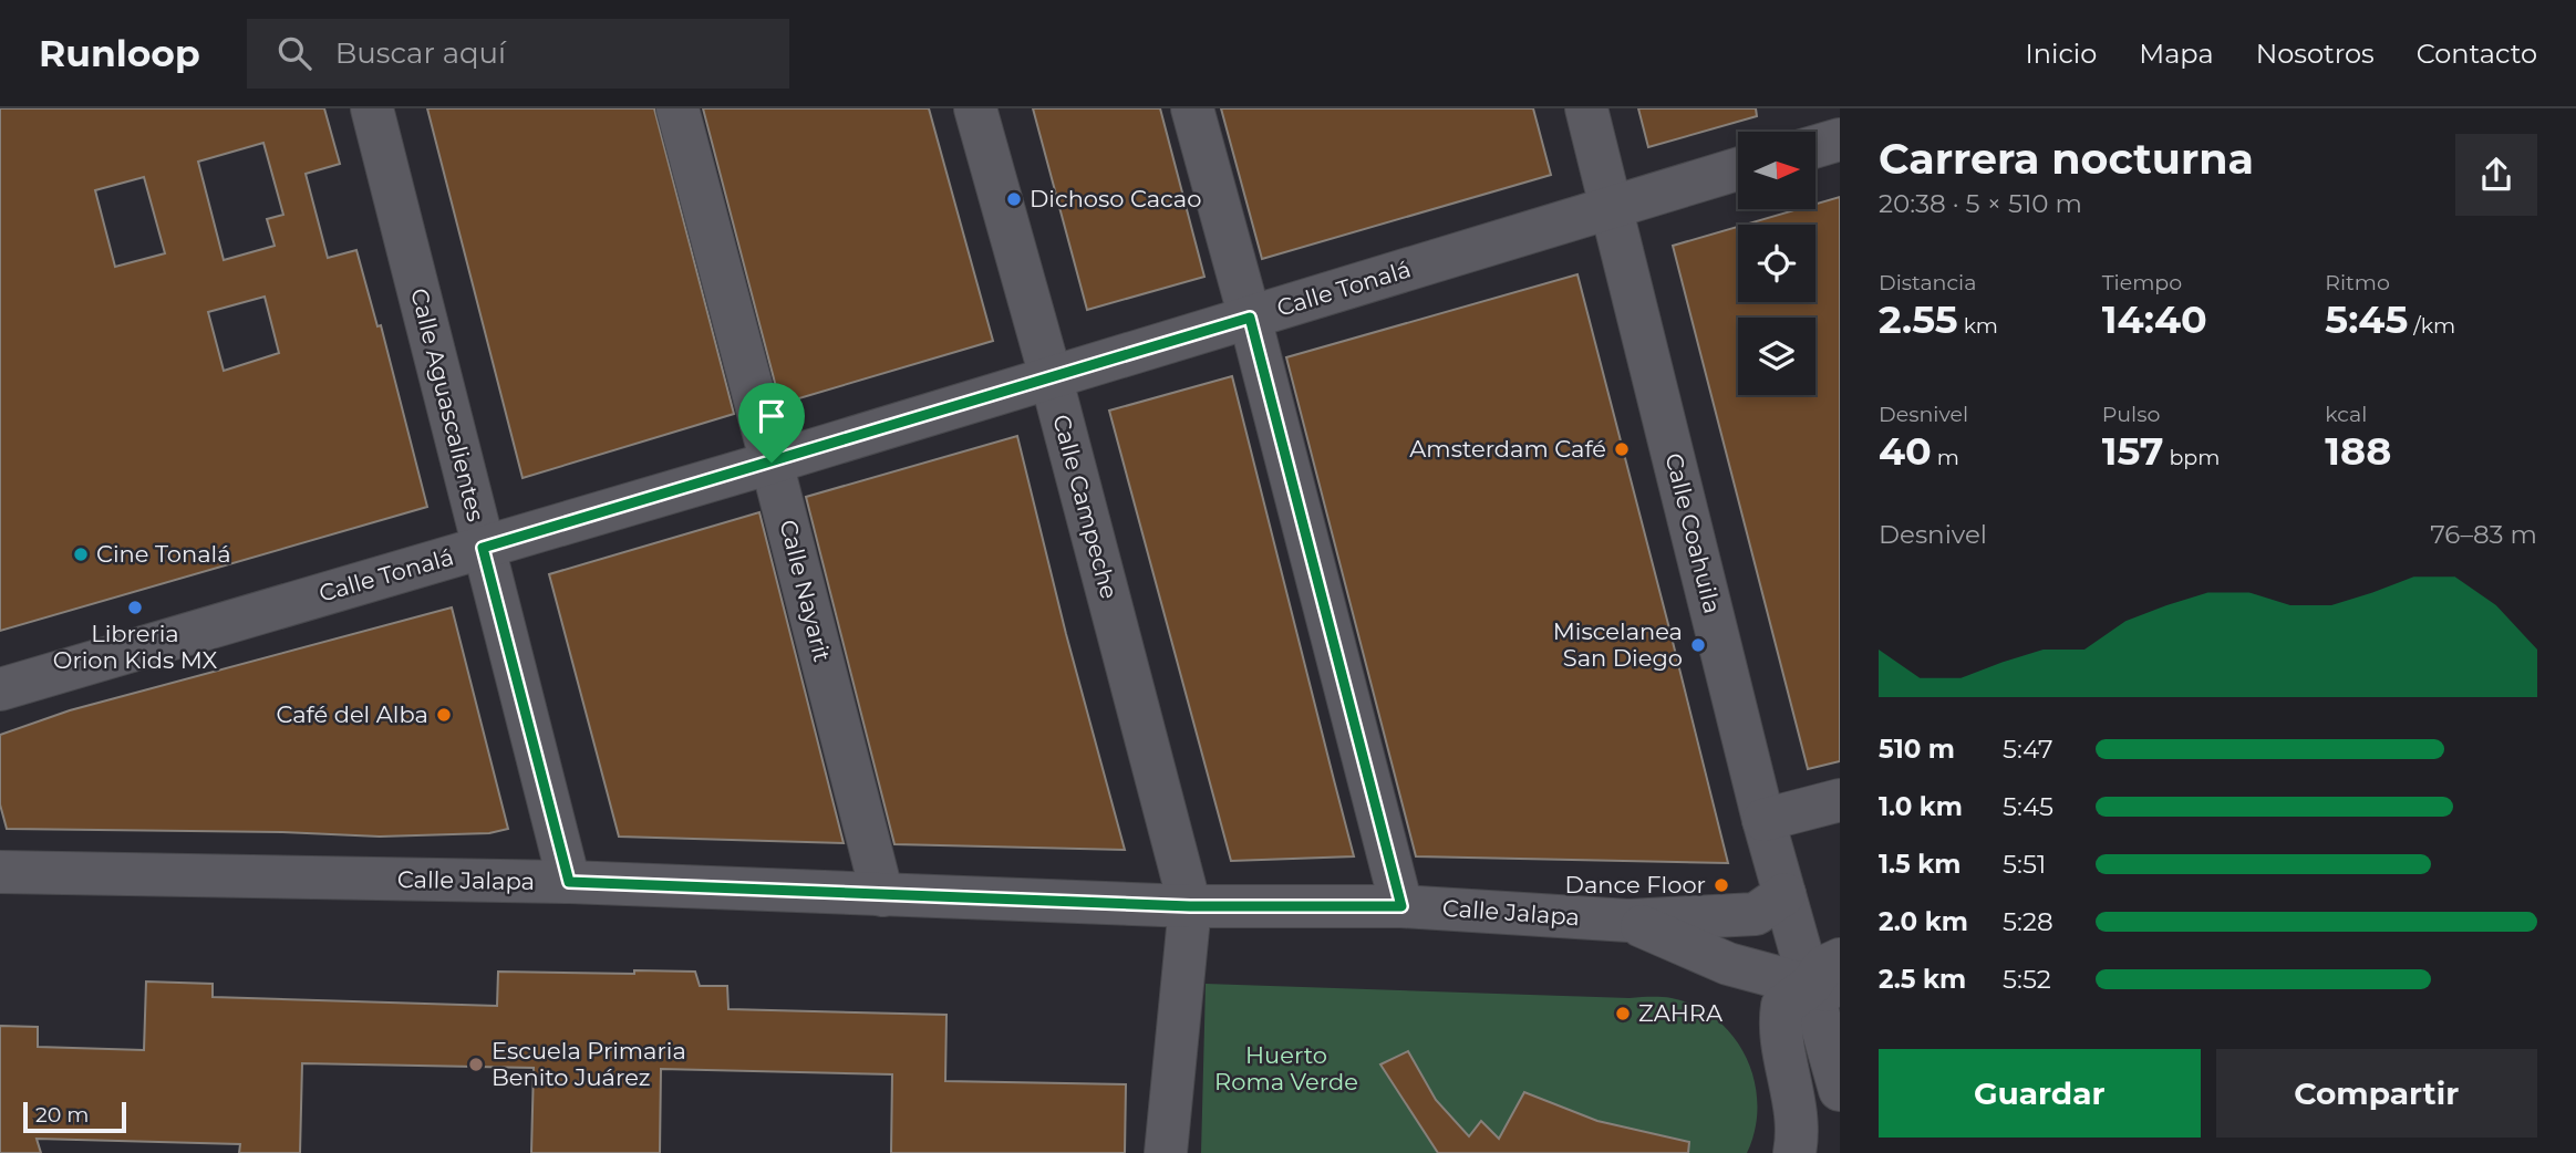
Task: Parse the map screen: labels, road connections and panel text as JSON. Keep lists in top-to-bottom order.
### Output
{
  "streets": {
    "street": [
      "Calle Tonalá",
      "Calle Aguascalientes",
      "Calle Campeche",
      "Calle Coahuila",
      "Calle Nayarit",
      "Calle Jalapa"
    ]
  },
  "crossings": [
    ["Calle Tonalá", "Calle Aguascalientes"],
    ["Calle Tonalá", "Calle Campeche"],
    ["Calle Tonalá", "Calle Coahuila"],
    ["Calle Tonalá", "Calle Nayarit"],
    ["Calle Aguascalientes", "Calle Jalapa"],
    ["Calle Campeche", "Calle Jalapa"],
    ["Calle Coahuila", "Calle Jalapa"],
    ["Calle Nayarit", "Calle Jalapa"]
  ],
  "parks": ["Huerto Roma Verde"],
  "places": [
    "Dichoso Cacao",
    "Amsterdam Café",
    "Cine Tonalá",
    "Libreria Orion Kids MX",
    "Miscelanea San Diego",
    "Café del Alba",
    "Dance Floor",
    "ZAHRA",
    "Escuela Primaria Benito Juárez"
  ],
  "scale_bar": "20 m",
  "north": "right",
  "page": {
    "header": "Runloop",
    "search": "Buscar aquí",
    "nav": [
      "Inicio",
      "Mapa",
      "Nosotros",
      "Contacto"
    ],
    "heading": ["Carrera nocturna", "20:38 · 5 × 510 m"],
    "stats": [
      ["Distancia", "2.55 km"],
      ["Tiempo", "14:40"],
      ["Ritmo", "5:45 /km"],
      ["Desnivel", "40 m"],
      ["Pulso", "157 bpm"],
      ["kcal", "188"]
    ],
    "chart": ["Desnivel", "76–83 m"],
    "list": [
      {
        "name": "510 m",
        "note": "5:47"
      },
      {
        "name": "1.0 km",
        "note": "5:45"
      },
      {
        "name": "1.5 km",
        "note": "5:51"
      },
      {
        "name": "2.0 km",
        "note": "5:28"
      },
      {
        "name": "2.5 km",
        "note": "5:52"
      }
    ],
    "buttons": ["Guardar", "Compartir"],
    "scale": "20 m"
  }
}
